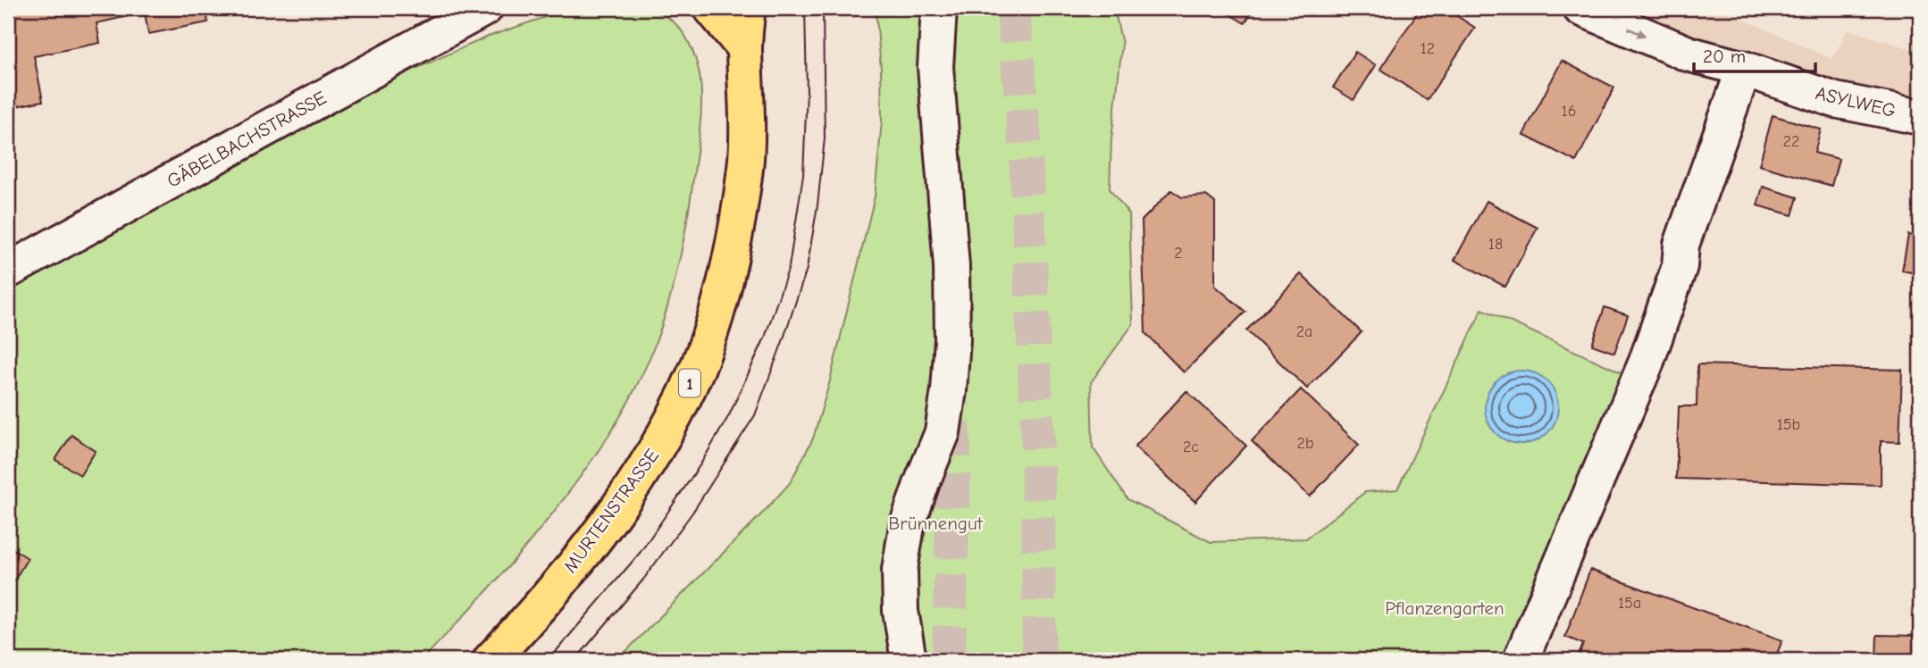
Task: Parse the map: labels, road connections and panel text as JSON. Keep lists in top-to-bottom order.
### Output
{
  "streets": {
    "main road": ["1", "MURTENSTRASSE"],
    "street": ["ASYLWEG", "GÄBELBACHSTRASSE"]
  },
  "one_way": ["ASYLWEG"],
  "parks": ["Brünnengut", "Pflanzengarten"],
  "house_numbers": [
    "12",
    "16",
    "22",
    "18",
    "2",
    "2a",
    "15b",
    "2b",
    "2c",
    "15a"
  ],
  "scale_bar": "20 m"
}
